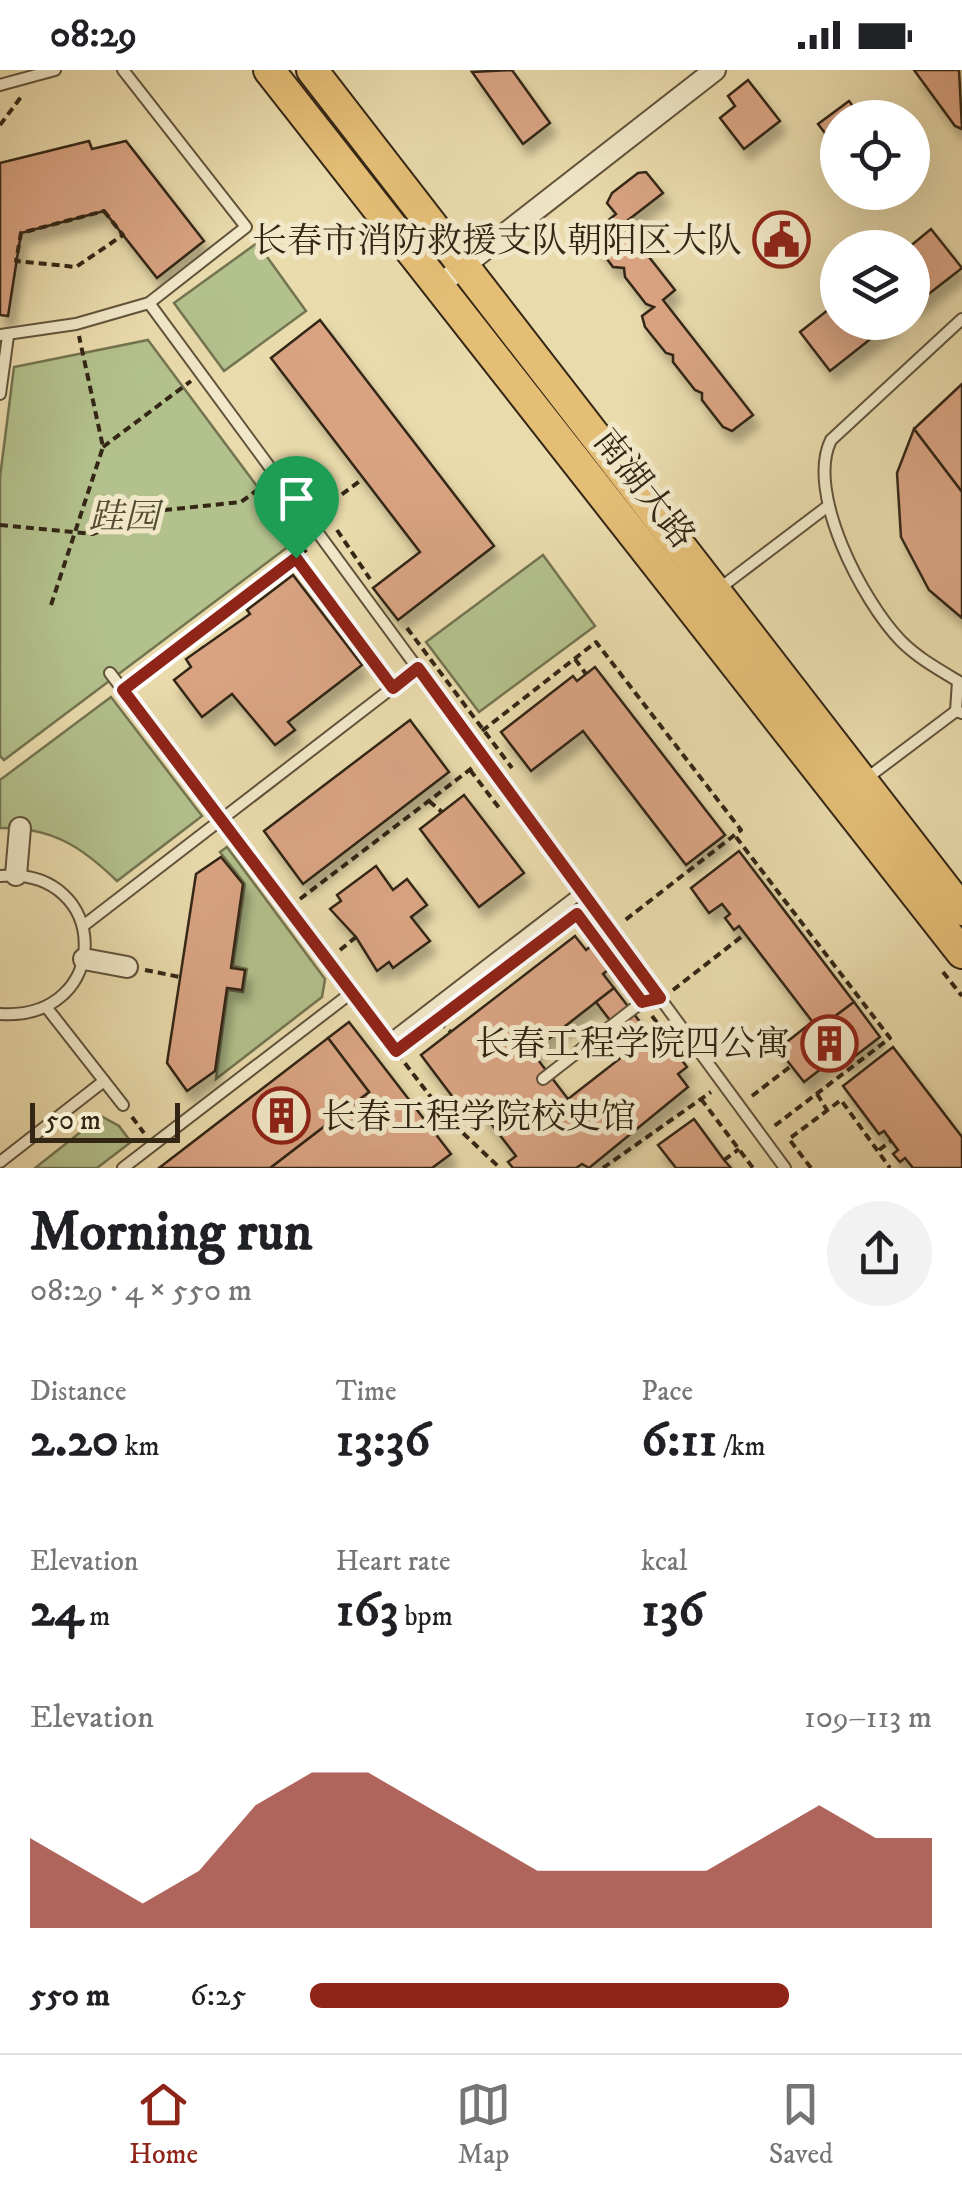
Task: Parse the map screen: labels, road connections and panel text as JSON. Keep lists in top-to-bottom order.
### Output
{
  "streets": {
    "main road": ["南湖大路"]
  },
  "parks": ["跬园"],
  "places": {
    "public building": ["长春市消防救援支队朝阳区大队"],
    "building": ["长春工程学院四公寓", "长春工程学院校史馆"]
  },
  "scale_bar": "50 m",
  "page": {
    "status": "08:29",
    "scale": "50 m",
    "heading": ["Morning run", "08:29 · 4 × 550 m"],
    "stats": [
      ["Distance", "2.20 km"],
      ["Time", "13:36"],
      ["Pace", "6:11 /km"],
      ["Elevation", "24 m"],
      ["Heart rate", "163 bpm"],
      ["kcal", "136"]
    ],
    "chart": ["Elevation", "109–113 m"],
    "list": [
      {
        "name": "550 m",
        "note": "6:25"
      }
    ],
    "tabs": ["Home", "Map", "Saved"]
  }
}
